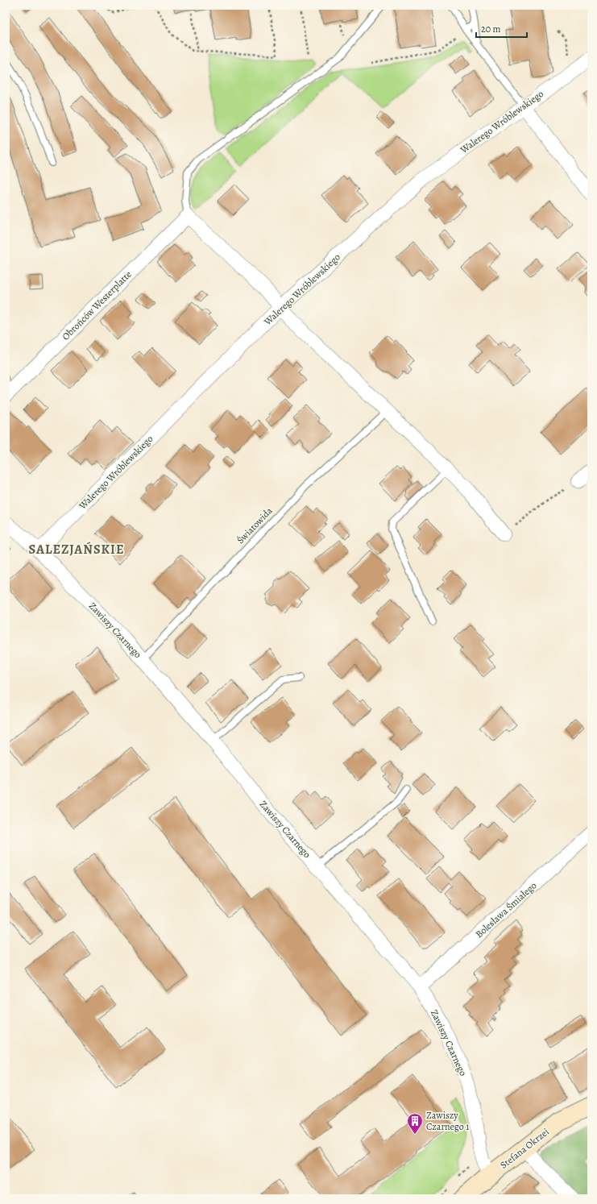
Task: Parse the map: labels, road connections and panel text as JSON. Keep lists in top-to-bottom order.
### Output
{
  "streets": {
    "street": [
      "Walerego Wróblewskiego",
      "Obrońców Westerplatte",
      "Zawiszy Czarnego",
      "Bolesława Śmiałego",
      "Stefana Okrzei"
    ],
    "lane": ["Światowida"]
  },
  "crossings": [
    ["Walerego Wróblewskiego", "Zawiszy Czarnego"],
    ["Światowida", "Zawiszy Czarnego"],
    ["Zawiszy Czarnego", "Bolesława Śmiałego"],
    ["Zawiszy Czarnego", "Stefana Okrzei"]
  ],
  "districts": ["SALEZJAŃSKIE"],
  "places": {
    "building": ["Zawiszy Czarnego 1"]
  },
  "scale_bar": "20 m"
}
